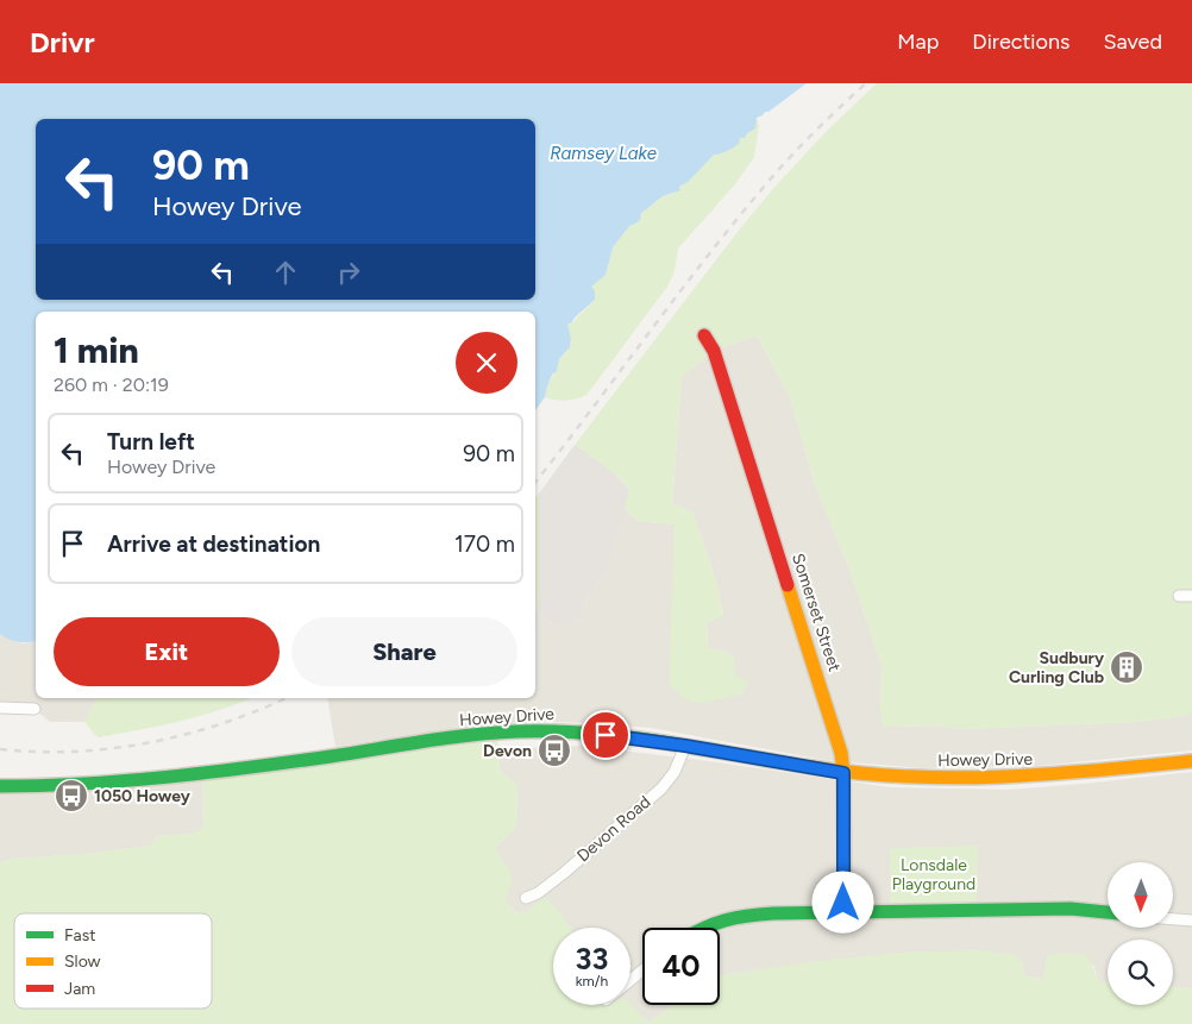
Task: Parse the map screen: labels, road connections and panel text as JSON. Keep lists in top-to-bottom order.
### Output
{
  "streets": {
    "main road": ["Somerset Street", "Howey Drive"],
    "street": ["Devon Road"]
  },
  "crossings": [
    ["Somerset Street", "Howey Drive"],
    ["Howey Drive", "Devon Road"]
  ],
  "water": ["Ramsey Lake"],
  "parks": ["Lonsdale Playground"],
  "places": {
    "building": ["Sudbury Curling Club"],
    "bus stop": ["Devon", "1050 Howey"]
  },
  "legend": ["Fast", "Slow", "Jam"],
  "north": "bottom",
  "page": {
    "header": "Drivr",
    "nav": ["Map", "Directions", "Saved"],
    "turn": ["90 m", "Howey Drive"],
    "heading": ["1 min", "260 m · 20:19"],
    "list": [
      {
        "name": "Turn left",
        "note": "Howey Drive",
        "value": "90 m"
      },
      {
        "name": "Arrive at destination",
        "value": "170 m"
      }
    ],
    "buttons": ["Exit", "Share"],
    "speed": "33 km/h",
    "limit": "40"
  }
}
